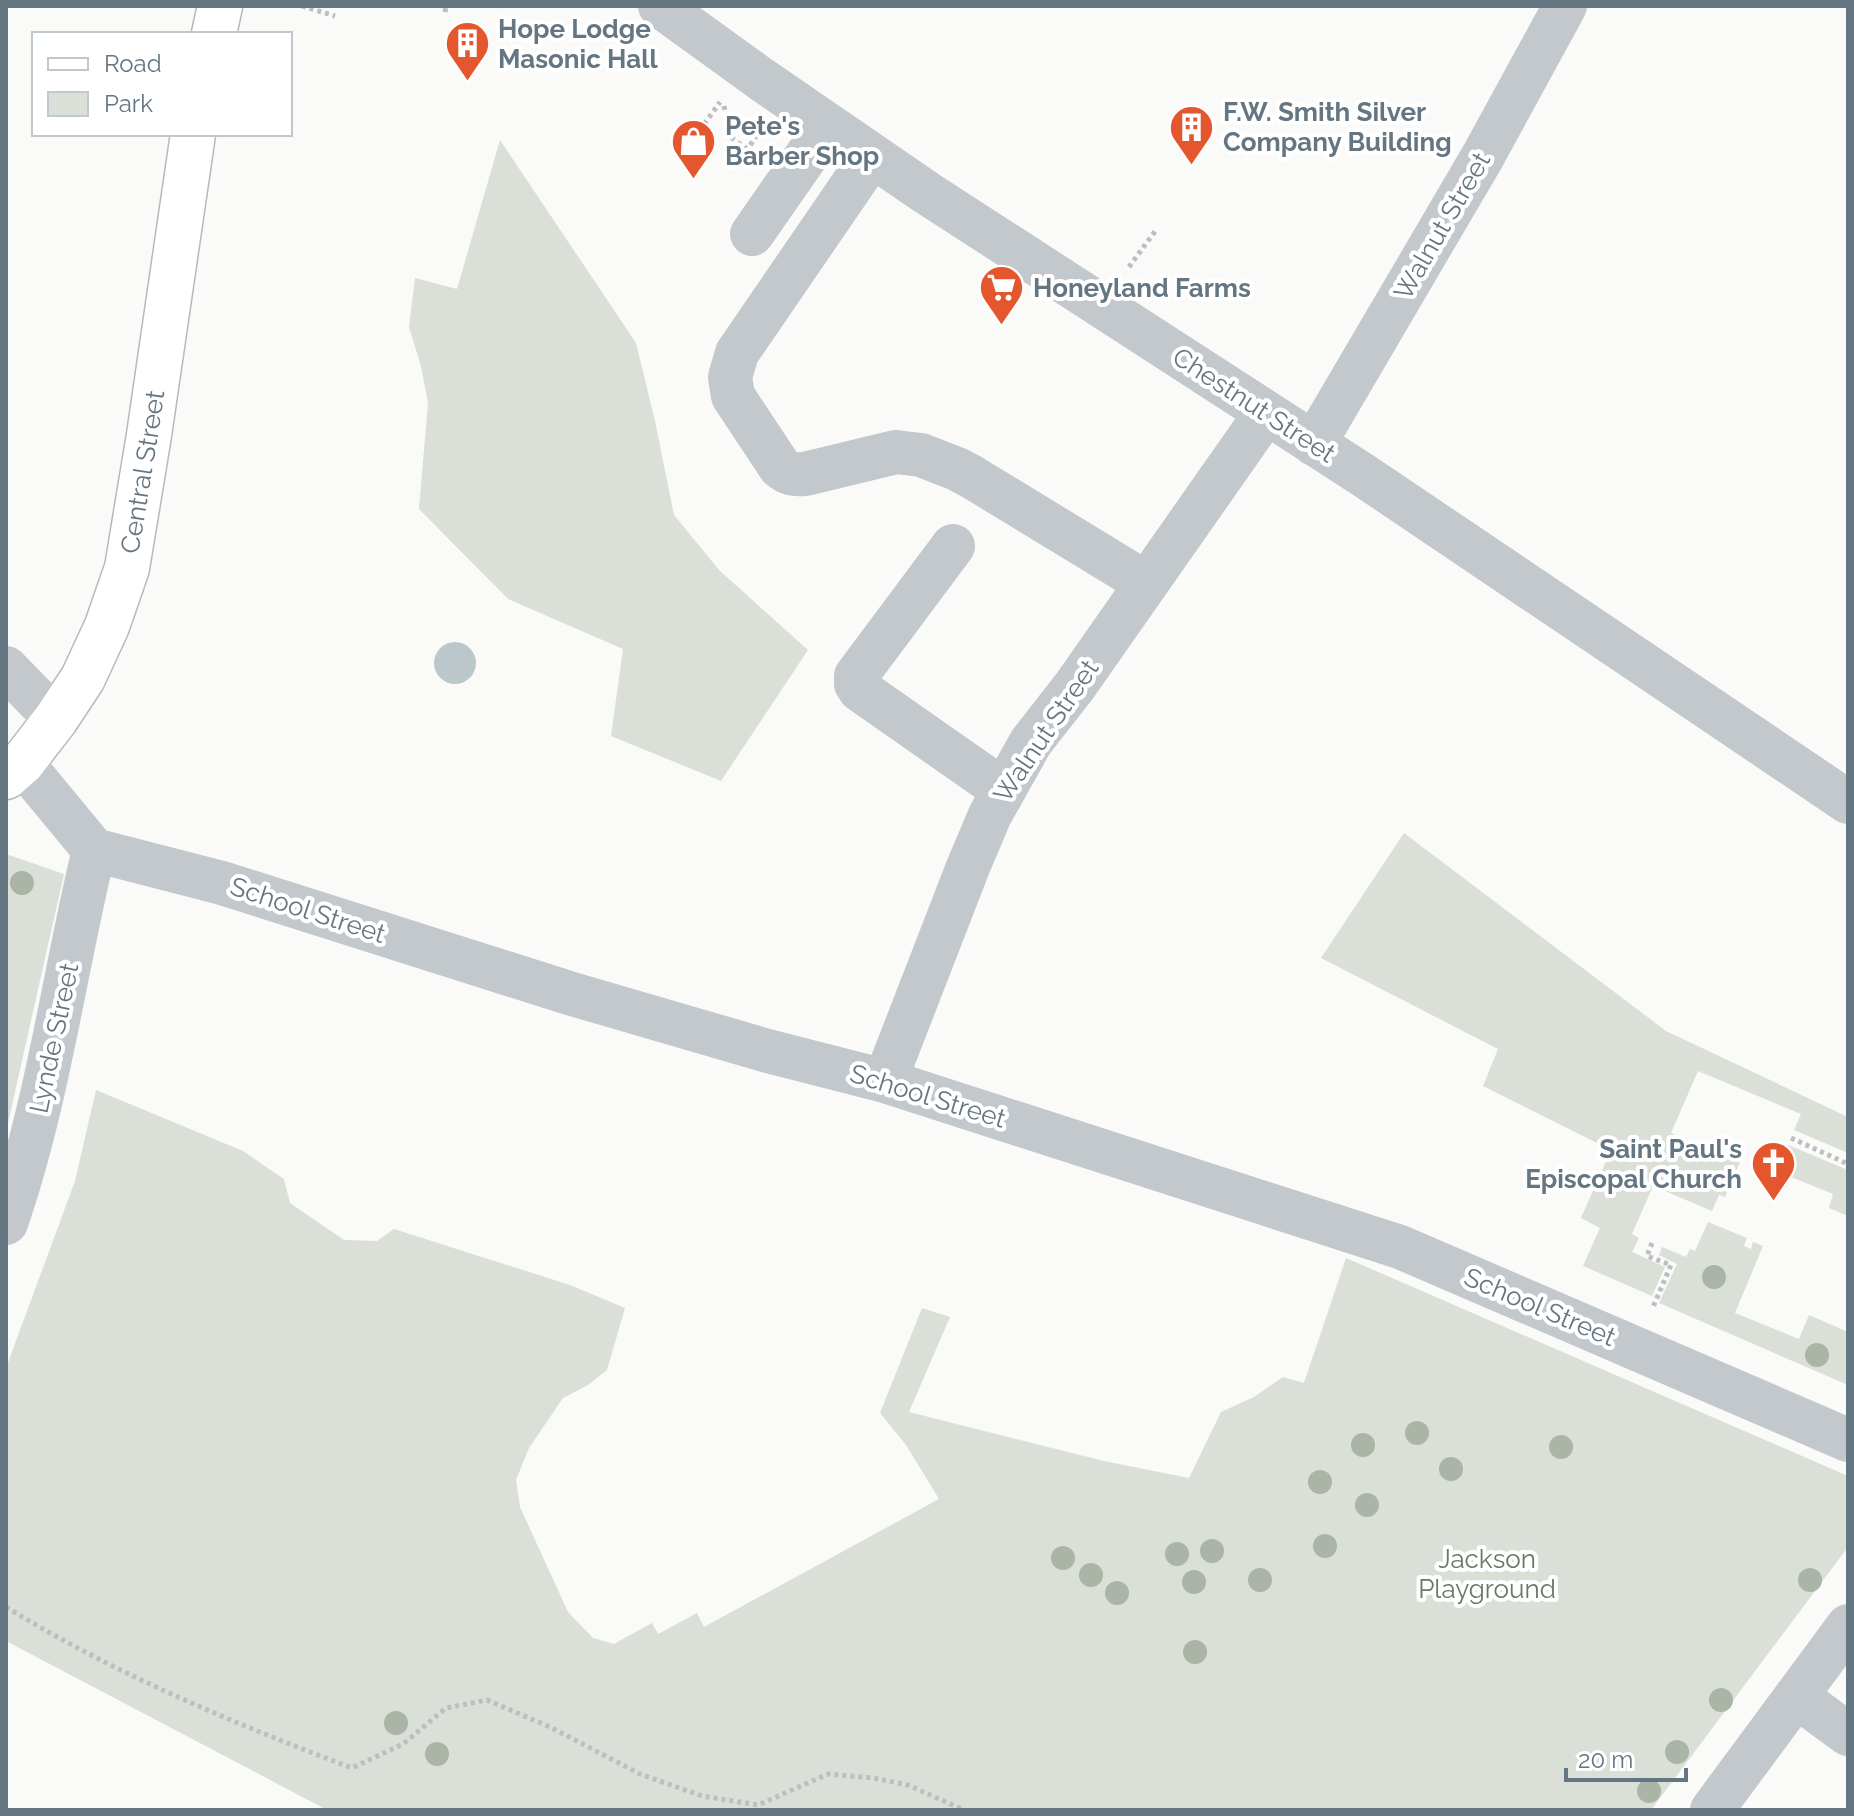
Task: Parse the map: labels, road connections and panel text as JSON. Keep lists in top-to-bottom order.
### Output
{
  "streets": {
    "main road": ["Central Street"],
    "street": [
      "Walnut Street",
      "Chestnut Street",
      "School Street",
      "Lynde Street"
    ]
  },
  "crossings": [
    ["Walnut Street", "Chestnut Street"],
    ["Walnut Street", "School Street"],
    ["School Street", "Lynde Street"]
  ],
  "parks": ["Jackson Playground"],
  "places": {
    "building": ["Hope Lodge Masonic Hall", "F.W. Smith Silver Company Building"],
    "shop": ["Pete's Barber Shop"],
    "supermarket": ["Honeyland Farms"],
    "church": ["Saint Paul's Episcopal Church"]
  },
  "legend": ["Road", "Park"],
  "scale_bar": "20 m"
}
